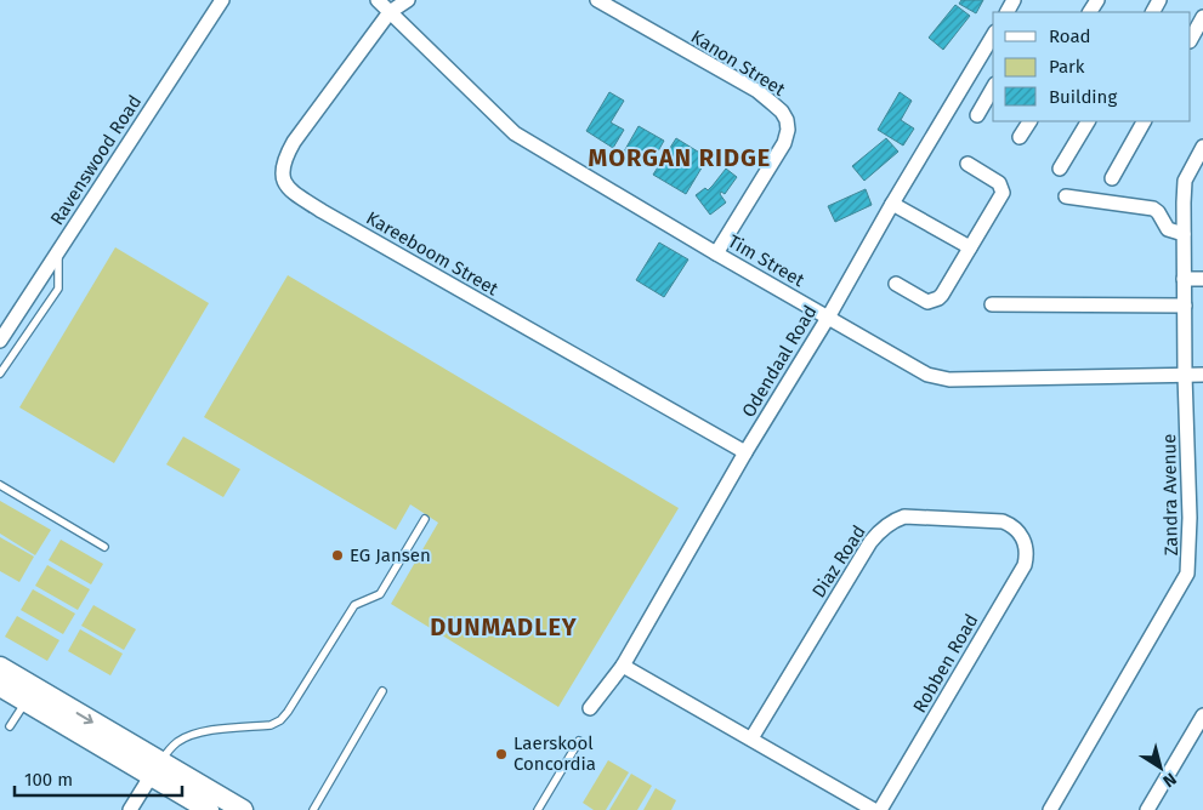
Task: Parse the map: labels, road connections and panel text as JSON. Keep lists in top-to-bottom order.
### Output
{
  "streets": {
    "street": [
      "Kanon Street",
      "Ravenswood Road",
      "Kareeboom Street",
      "Tim Street",
      "Odendaal Road",
      "Zandra Avenue",
      "Diaz Road",
      "Robben Road"
    ]
  },
  "crossings": [
    ["Kanon Street", "Tim Street"],
    ["Kareeboom Street", "Tim Street"],
    ["Kareeboom Street", "Odendaal Road"],
    ["Tim Street", "Odendaal Road"],
    ["Tim Street", "Zandra Avenue"],
    ["Diaz Road", "Robben Road"]
  ],
  "districts": ["MORGAN RIDGE", "DUNMADLEY"],
  "places": ["EG Jansen", "Laerskool Concordia"],
  "legend": ["Road", "Park", "Building"],
  "scale_bar": "100 m",
  "north": "bottom right"
}
